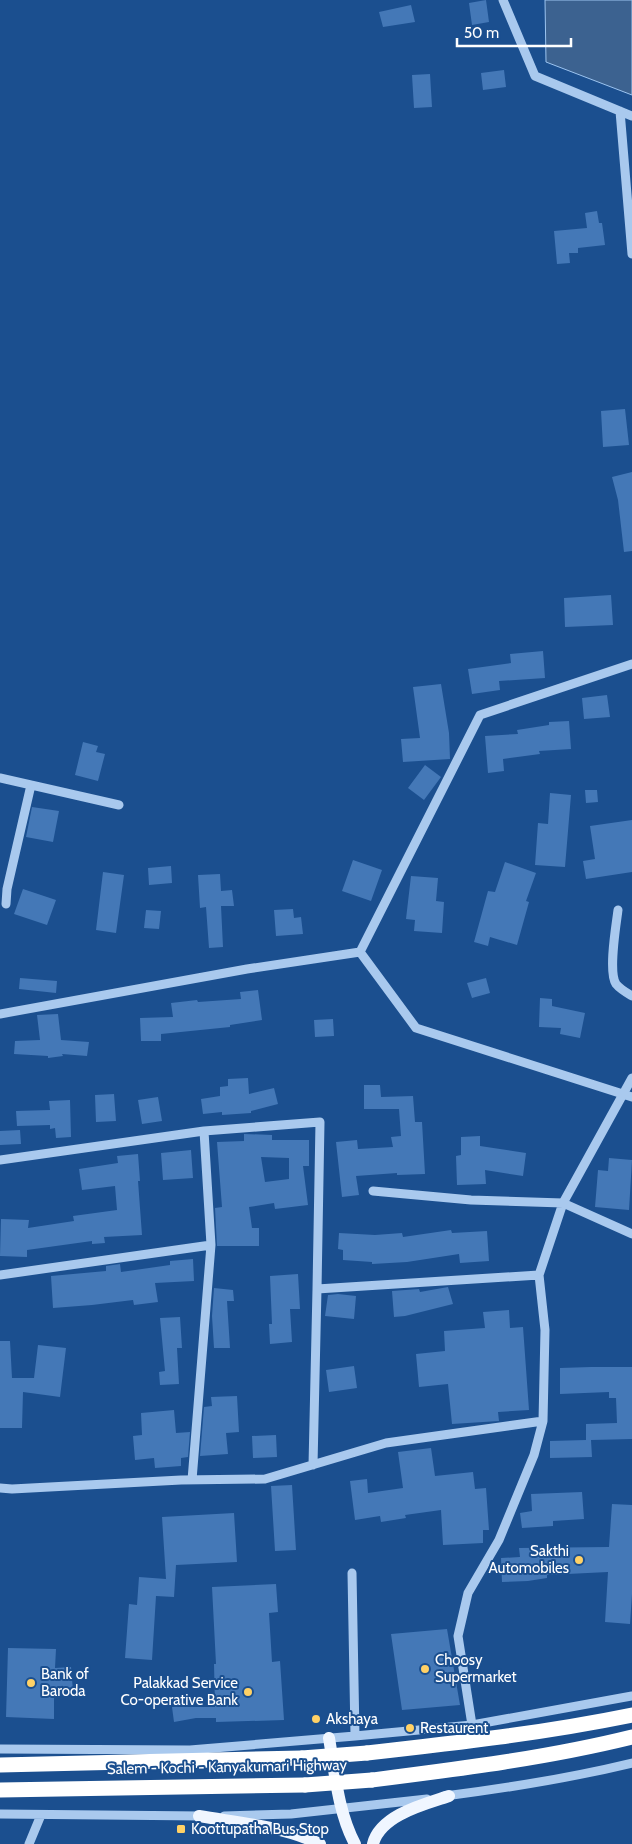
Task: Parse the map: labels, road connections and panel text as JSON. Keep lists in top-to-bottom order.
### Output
{
  "streets": {
    "highway": ["Salem - Kochi - Kanyakumari Highway"]
  },
  "places": {
    "other": [
      "Sakthi Automobiles",
      "Choosy Supermarket",
      "Bank of Baroda",
      "Palakkad Service Co-operative Bank",
      "Akshaya",
      "Restaurent"
    ],
    "transit": ["Koottupatha Bus Stop"]
  },
  "scale_bar": "50 m"
}
